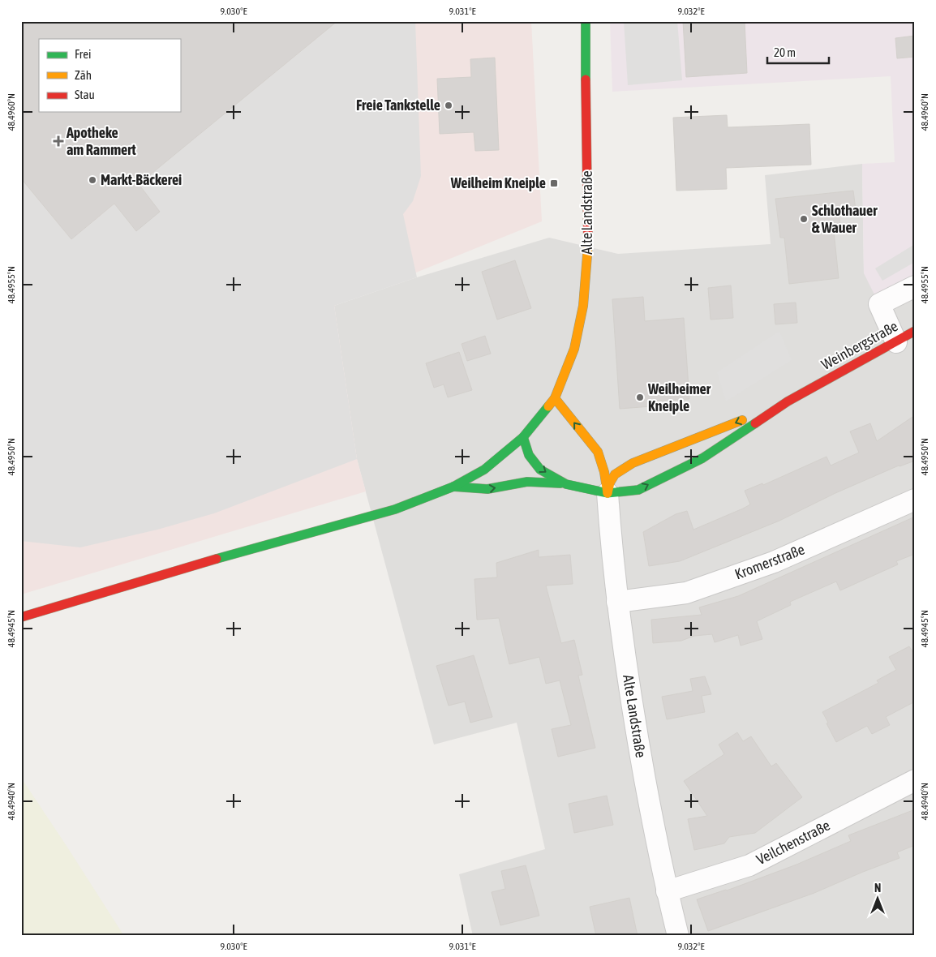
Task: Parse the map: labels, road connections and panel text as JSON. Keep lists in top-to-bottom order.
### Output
{
  "streets": {
    "street": [
      "Alte Landstraße",
      "Weinbergstraße",
      "Kromerstraße",
      "Veilchenstraße"
    ]
  },
  "crossings": [
    ["Alte Landstraße", "Kromerstraße"],
    ["Alte Landstraße", "Veilchenstraße"]
  ],
  "places": {
    "other": [
      "Freie Tankstelle",
      "Markt-Bäckerei",
      "Schlothauer & Wauer",
      "Weilheimer Kneiple"
    ],
    "health": ["Apotheke am Rammert"],
    "transit": ["Weilheim Kneiple"]
  },
  "legend": ["Frei", "Zäh", "Stau"],
  "scale_bar": "20 m",
  "north": "top",
  "coordinates": [
    "9.030°E",
    "9.031°E",
    "9.032°E",
    "48.4960°N",
    "48.4955°N",
    "48.4950°N",
    "48.4945°N",
    "48.4940°N"
  ]
}
